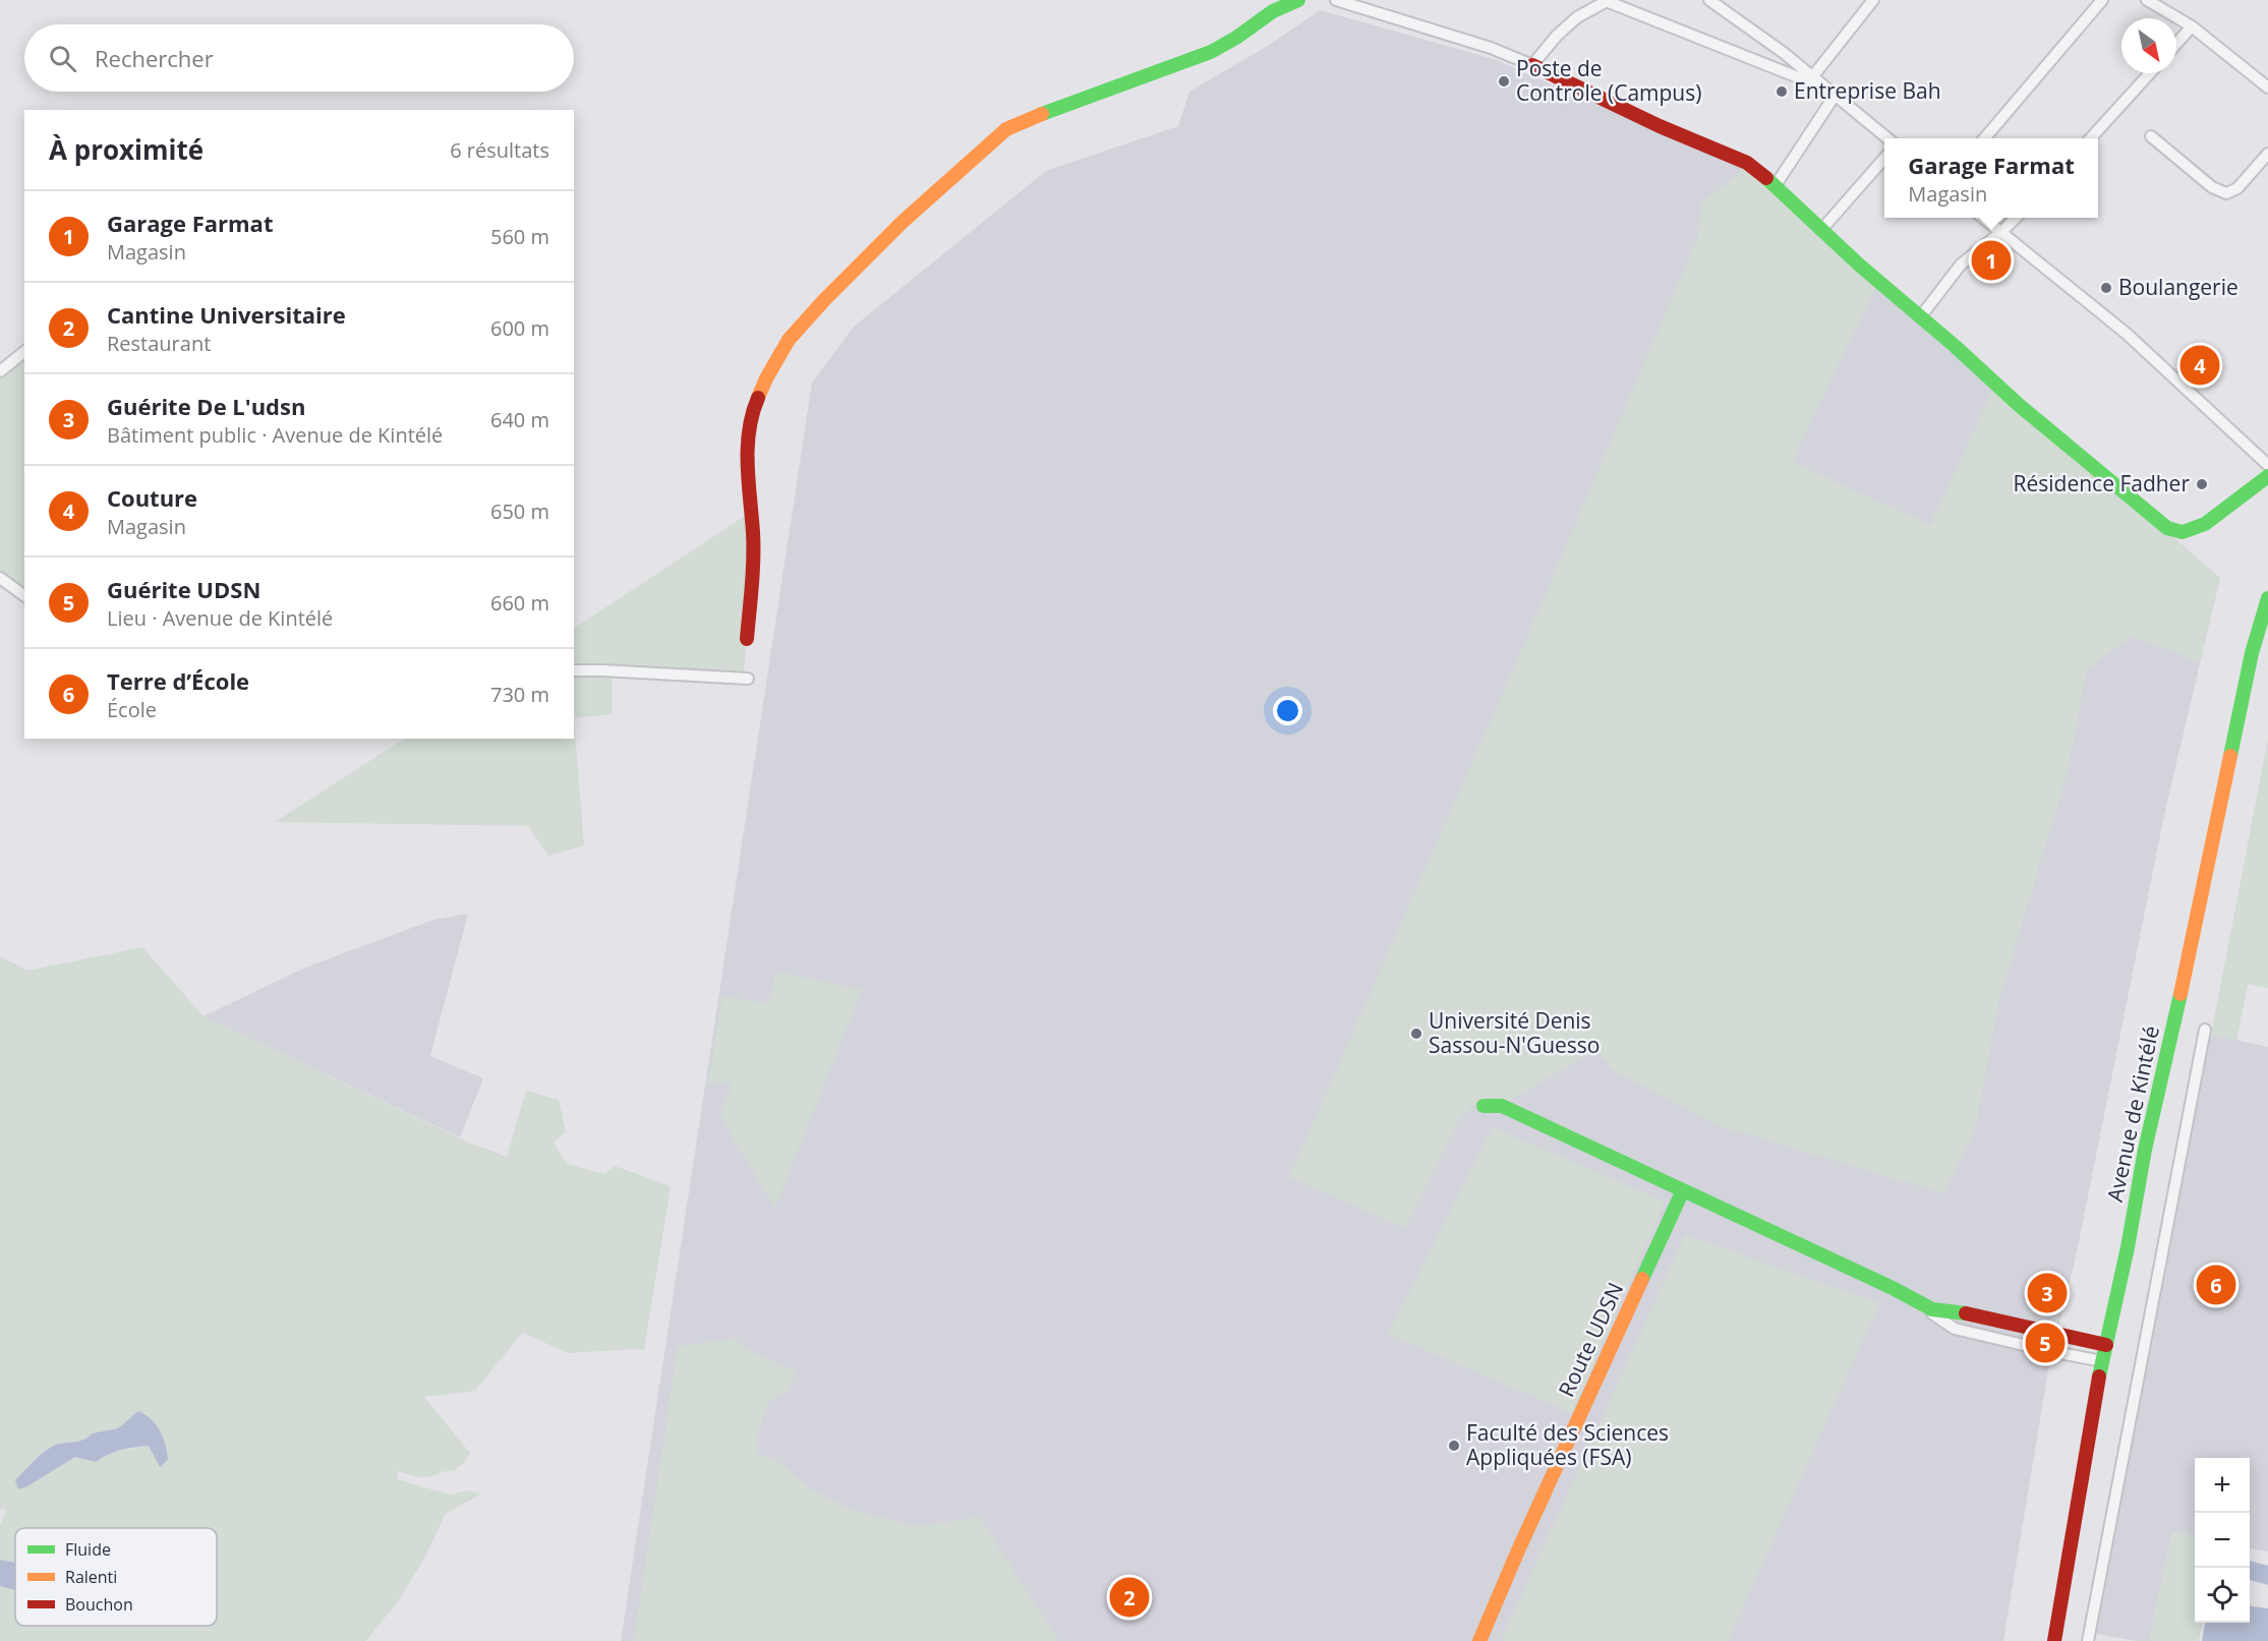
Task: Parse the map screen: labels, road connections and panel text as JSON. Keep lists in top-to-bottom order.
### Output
{
  "streets": {
    "street": ["Avenue de Kintélé", "Route UDSN"]
  },
  "places": [
    "Poste de Controle (Campus)",
    "Entreprise Bah",
    "Boulangerie",
    "Résidence Fadher",
    "Université Denis Sassou-N'Guesso",
    "Faculté des Sciences Appliquées (FSA)"
  ],
  "legend": ["Fluide", "Ralenti", "Bouchon"],
  "north": "bottom right",
  "page": {
    "search": "Rechercher",
    "heading": ["À proximité", "6 résultats"],
    "popup": ["Garage Farmat", "Magasin"],
    "list": [
      {
        "mark": "1",
        "name": "Garage Farmat",
        "note": "Magasin",
        "value": "560 m"
      },
      {
        "mark": "2",
        "name": "Cantine Universitaire",
        "note": "Restaurant",
        "value": "600 m"
      },
      {
        "mark": "3",
        "name": "Guérite De L'udsn",
        "note": "Bâtiment public · Avenue de Kintélé",
        "value": "640 m"
      },
      {
        "mark": "4",
        "name": "Couture",
        "note": "Magasin",
        "value": "650 m"
      },
      {
        "mark": "5",
        "name": "Guérite UDSN",
        "note": "Lieu · Avenue de Kintélé",
        "value": "660 m"
      },
      {
        "mark": "6",
        "name": "Terre d’École",
        "note": "École",
        "value": "730 m"
      }
    ],
    "pins": [
      "1",
      "4",
      "6",
      "3",
      "5",
      "2"
    ],
    "map_buttons": ["+", "−"]
  }
}
